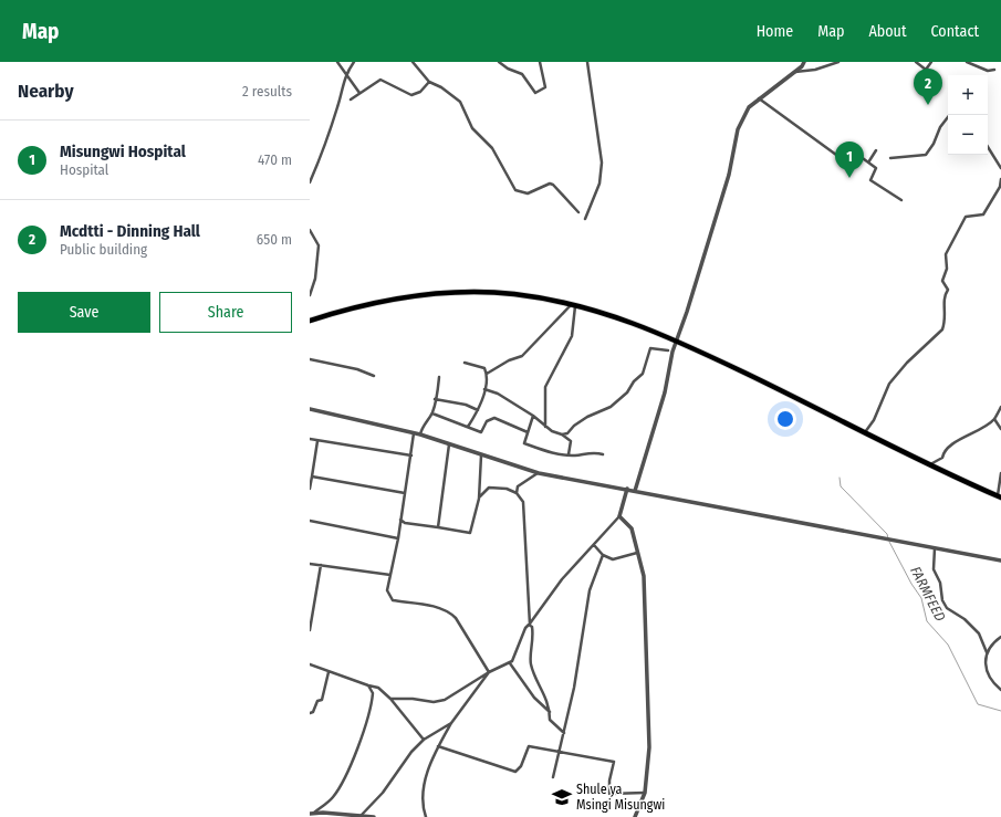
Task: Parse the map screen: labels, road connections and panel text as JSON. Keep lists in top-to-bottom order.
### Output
{
  "water": ["FARMFEED"],
  "places": {
    "school or university": ["Shule ya Msingi Misungwi"]
  },
  "page": {
    "header": "Map",
    "nav": [
      "Home",
      "Map",
      "About",
      "Contact"
    ],
    "heading": ["Nearby", "2 results"],
    "pins": ["2", "1"],
    "map_buttons": ["+", "−"],
    "list": [
      {
        "mark": "1",
        "name": "Misungwi Hospital",
        "note": "Hospital",
        "value": "470 m"
      },
      {
        "mark": "2",
        "name": "Mcdtti - Dinning Hall",
        "note": "Public building",
        "value": "650 m"
      }
    ],
    "buttons": ["Save", "Share"]
  }
}
